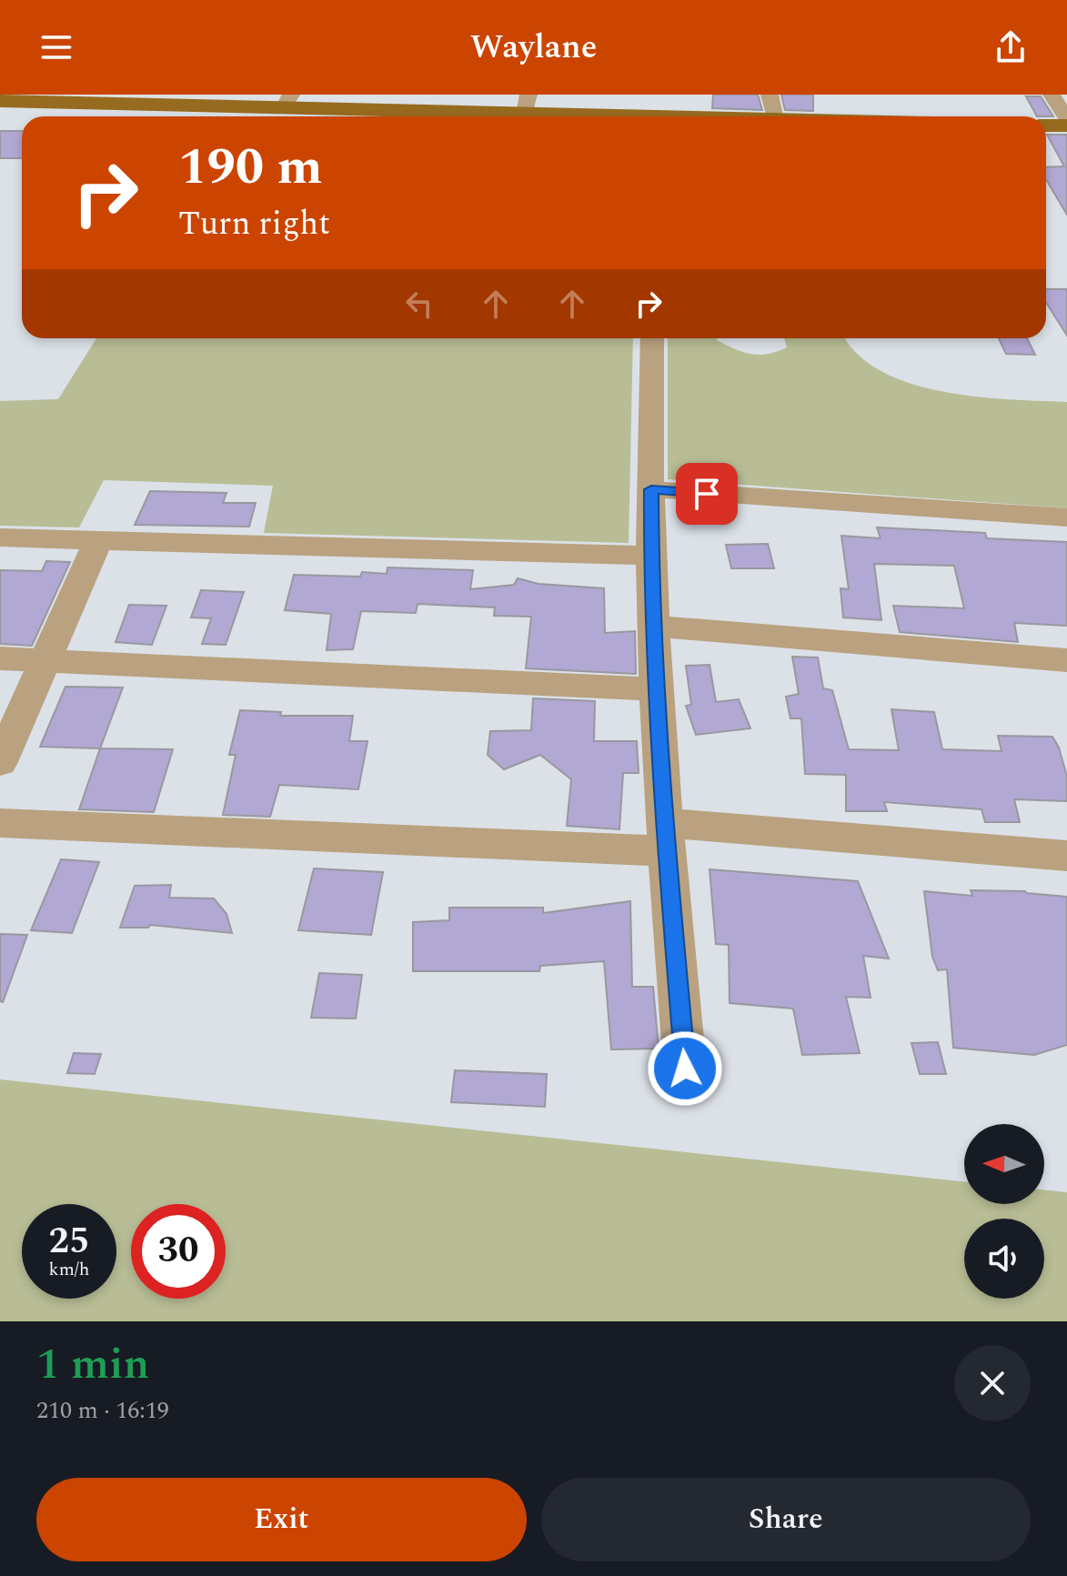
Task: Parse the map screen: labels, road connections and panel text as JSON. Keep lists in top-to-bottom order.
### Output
{
  "north": "left",
  "page": {
    "header": "Waylane",
    "turn": ["190 m", "Turn right"],
    "speed": "25 km/h",
    "limit": "30",
    "heading": ["1 min", "210 m · 16:19"],
    "buttons": ["Exit", "Share"]
  }
}
